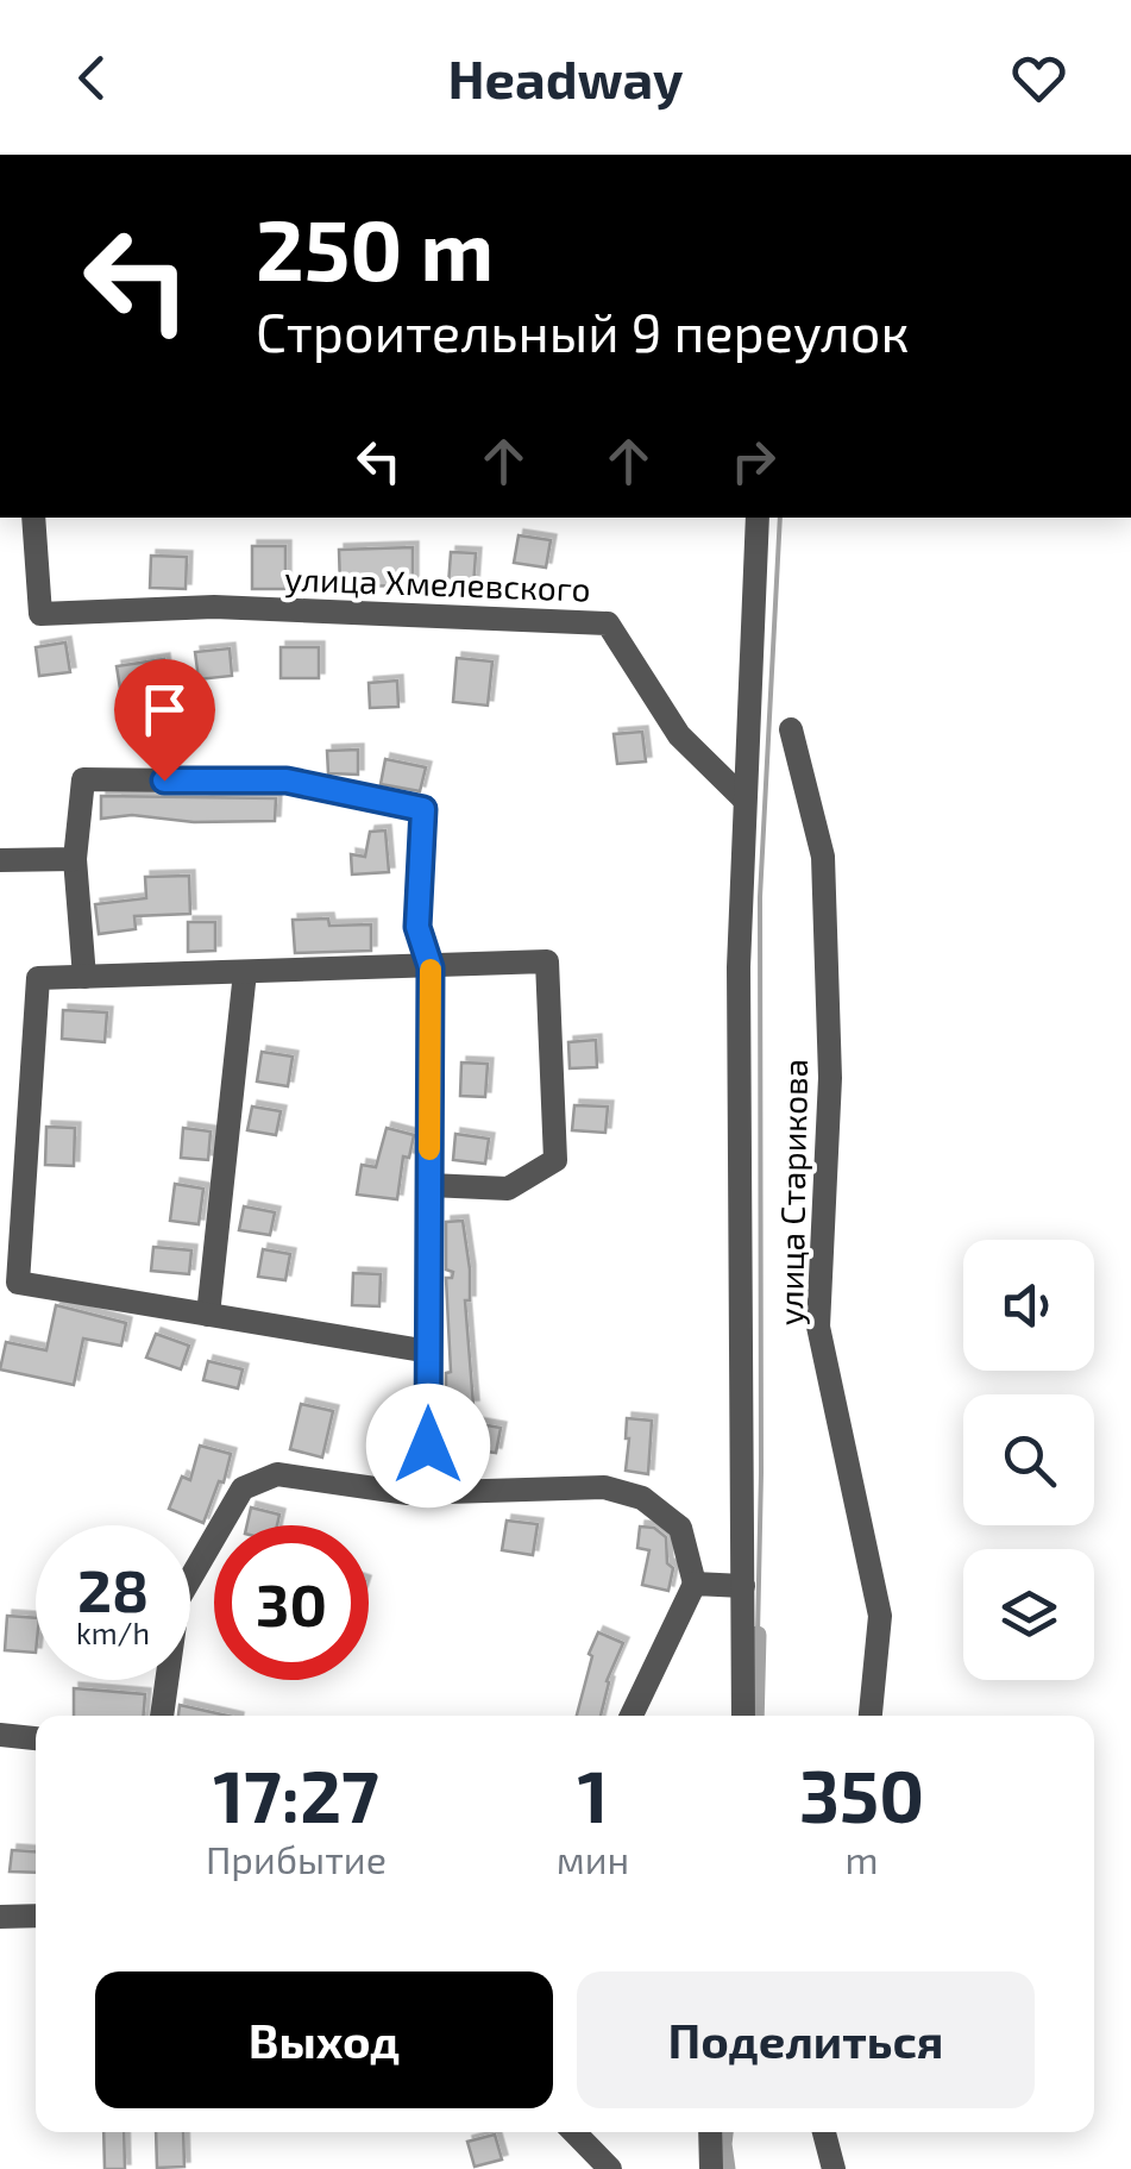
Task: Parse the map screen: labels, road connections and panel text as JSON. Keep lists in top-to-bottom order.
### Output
{
  "streets": {
    "street": ["улица Хмелевского", "улица Старикова"]
  },
  "page": {
    "header": "Headway",
    "turn": ["250 m", "Строительный 9 переулок"],
    "speed": "28 km/h",
    "limit": "30",
    "eta": [
      "17:27",
      "Прибытие",
      "1",
      "мин",
      "350",
      "m"
    ],
    "buttons": ["Выход", "Поделиться"]
  }
}
